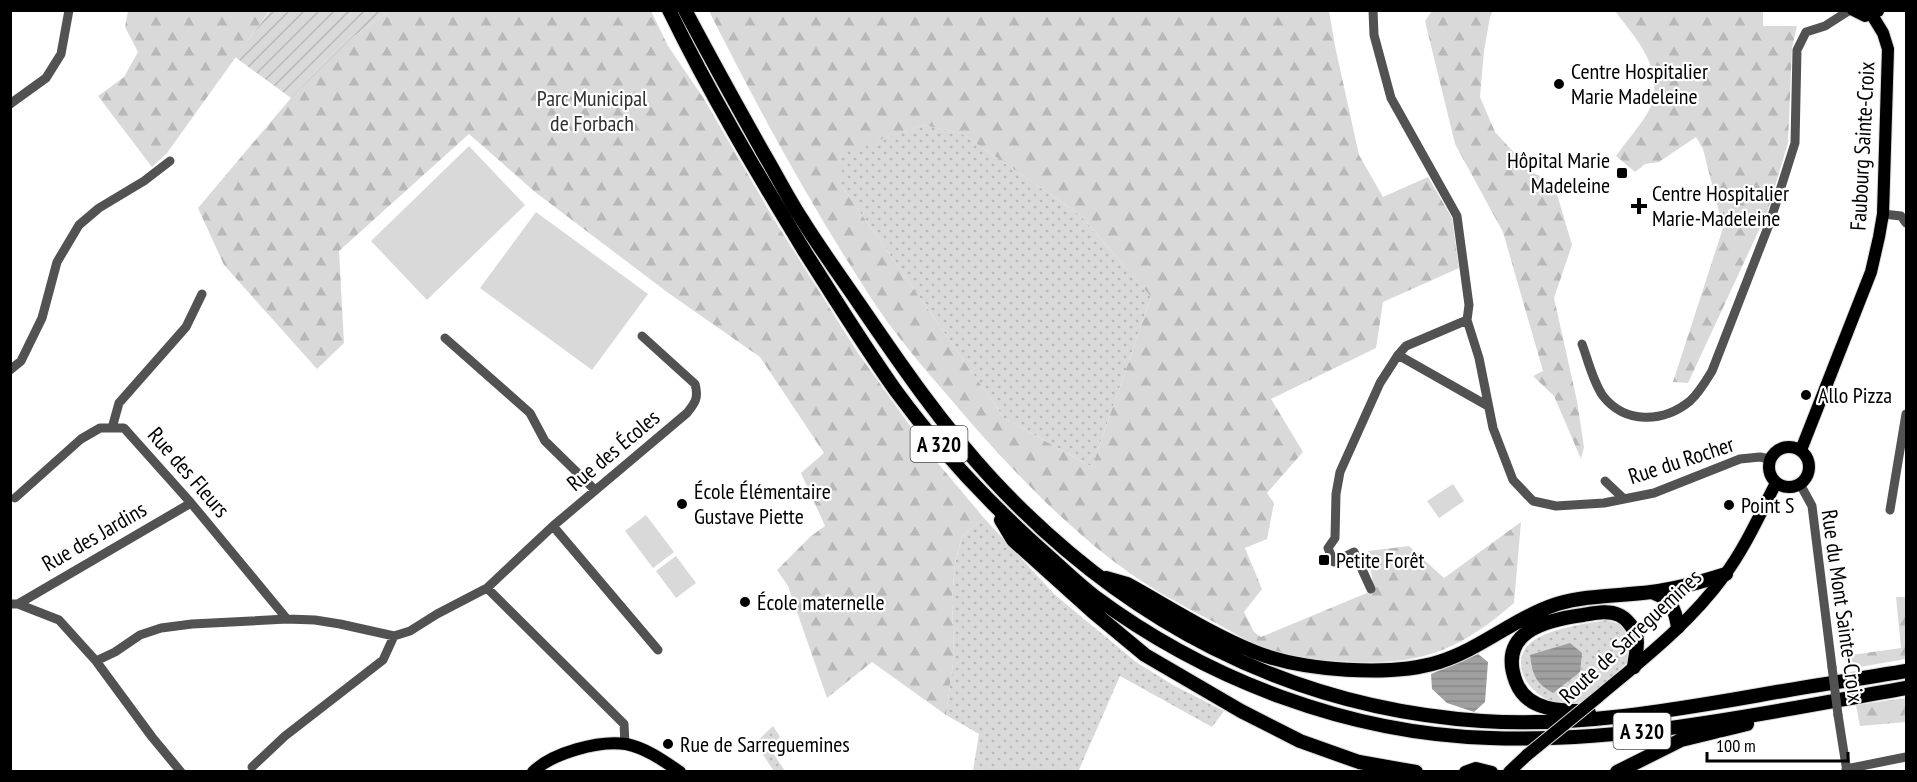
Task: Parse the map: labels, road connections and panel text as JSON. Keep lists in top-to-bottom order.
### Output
{
  "streets": {
    "highway": ["A 320"],
    "main road": ["Faubourg Sainte-Croix", "Route de Sarreguemines"],
    "street": [
      "Rue des Écoles",
      "Rue du Rocher",
      "Rue des Fleurs",
      "Rue des Jardins",
      "Rue du Mont Sainte-Croix"
    ]
  },
  "crossings": [
    ["Faubourg Sainte-Croix", "Rue du Rocher"],
    ["Faubourg Sainte-Croix", "Rue du Mont Sainte-Croix"],
    ["Faubourg Sainte-Croix", "Route de Sarreguemines"],
    ["Rue du Rocher", "Rue du Mont Sainte-Croix"],
    ["Rue du Rocher", "Route de Sarreguemines"],
    ["Rue des Fleurs", "Rue des Jardins"],
    ["Rue du Mont Sainte-Croix", "Route de Sarreguemines"]
  ],
  "parks": ["Parc Municipal de Forbach"],
  "places": {
    "other": [
      "Centre Hospitalier Marie Madeleine",
      "Allo Pizza",
      "École Élémentaire Gustave Piette",
      "Point S",
      "École maternelle",
      "Rue de Sarreguemines"
    ],
    "transit": ["Hôpital Marie Madeleine", "Petite Forêt"],
    "health": ["Centre Hospitalier Marie-Madeleine"]
  },
  "scale_bar": "100 m"
}
